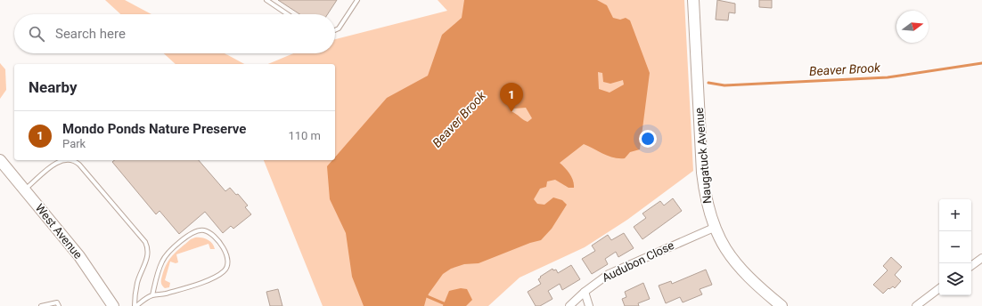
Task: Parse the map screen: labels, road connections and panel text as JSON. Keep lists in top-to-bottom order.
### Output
{
  "streets": {
    "main road": ["Naugatuck Avenue", "West Avenue"],
    "street": ["Audubon Close"]
  },
  "crossings": [
    ["Naugatuck Avenue", "Audubon Close"]
  ],
  "water": ["Beaver Brook"],
  "north": "right",
  "page": {
    "search": "Search here",
    "heading": "Nearby",
    "pins": "1",
    "list": [
      {
        "mark": "1",
        "name": "Mondo Ponds Nature Preserve",
        "note": "Park",
        "value": "110 m"
      }
    ],
    "map_buttons": ["+", "−"]
  }
}
